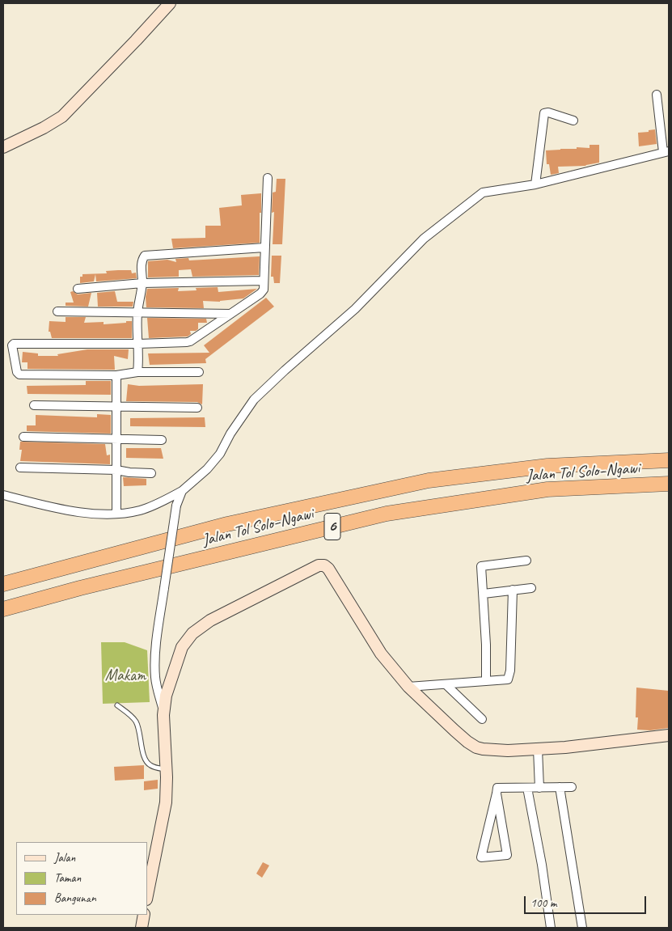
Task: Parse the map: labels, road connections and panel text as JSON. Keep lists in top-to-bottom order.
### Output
{
  "streets": {
    "highway": ["Jalan Tol Solo–Ngawi", "6"]
  },
  "parks": ["Makam"],
  "legend": ["Jalan", "Taman", "Bangunan"],
  "scale_bar": "100 m"
}
